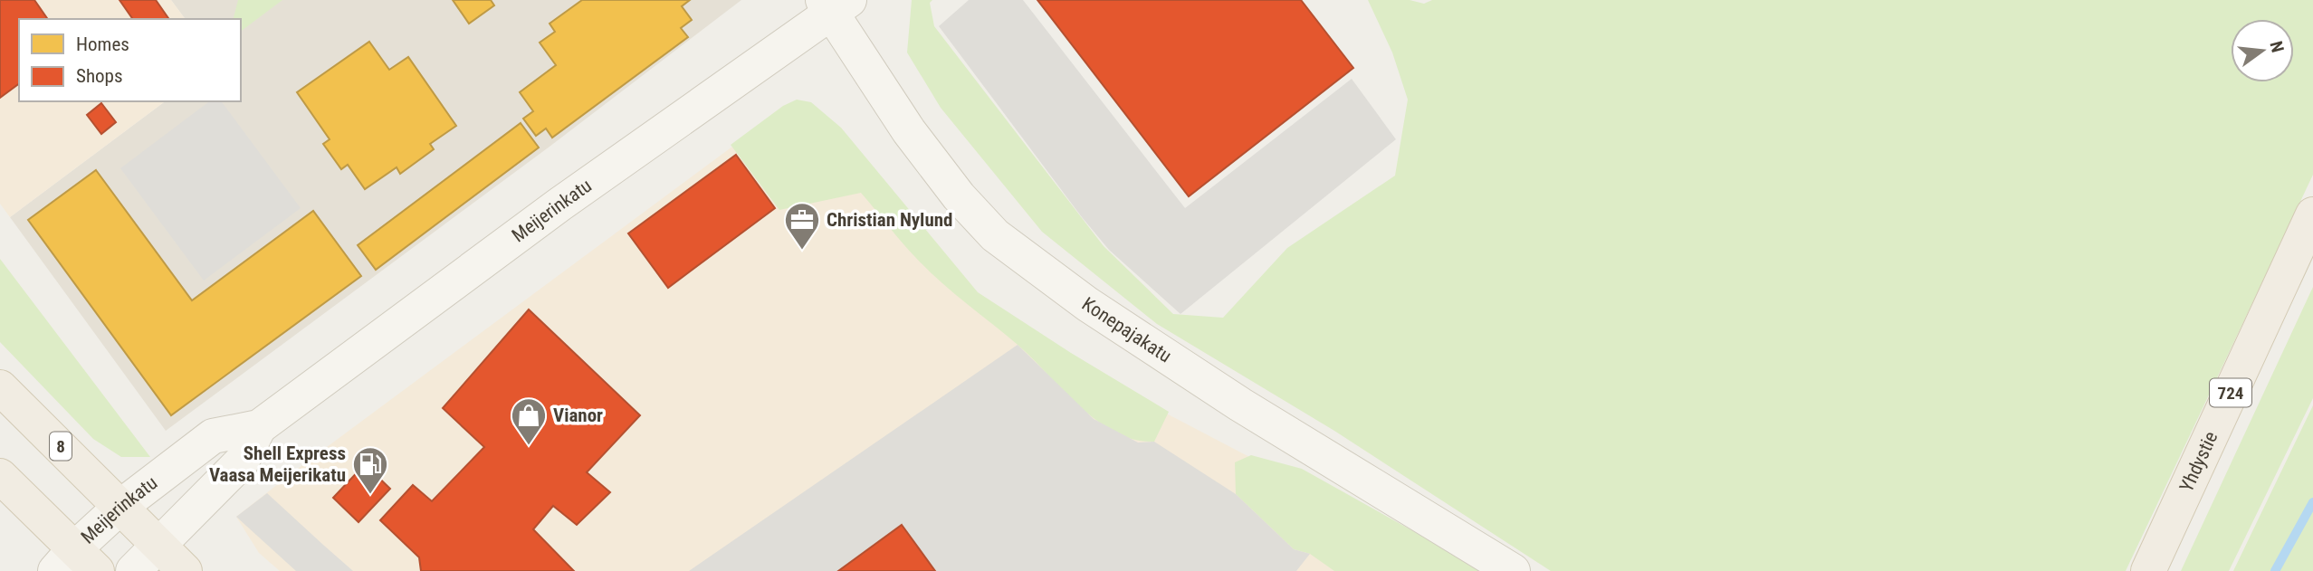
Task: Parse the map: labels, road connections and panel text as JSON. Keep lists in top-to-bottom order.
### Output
{
  "streets": {
    "main road": ["724", "8", "Yhdystie"],
    "street": ["Meijerinkatu", "Konepajakatu"]
  },
  "crossings": [
    ["Meijerinkatu", "Konepajakatu"],
    ["Meijerinkatu", "8"]
  ],
  "places": {
    "office": ["Christian Nylund"],
    "shop": ["Vianor"],
    "fuel station": ["Shell Express Vaasa Meijerikatu"]
  },
  "legend": ["Homes", "Shops"],
  "north": "right"
}
